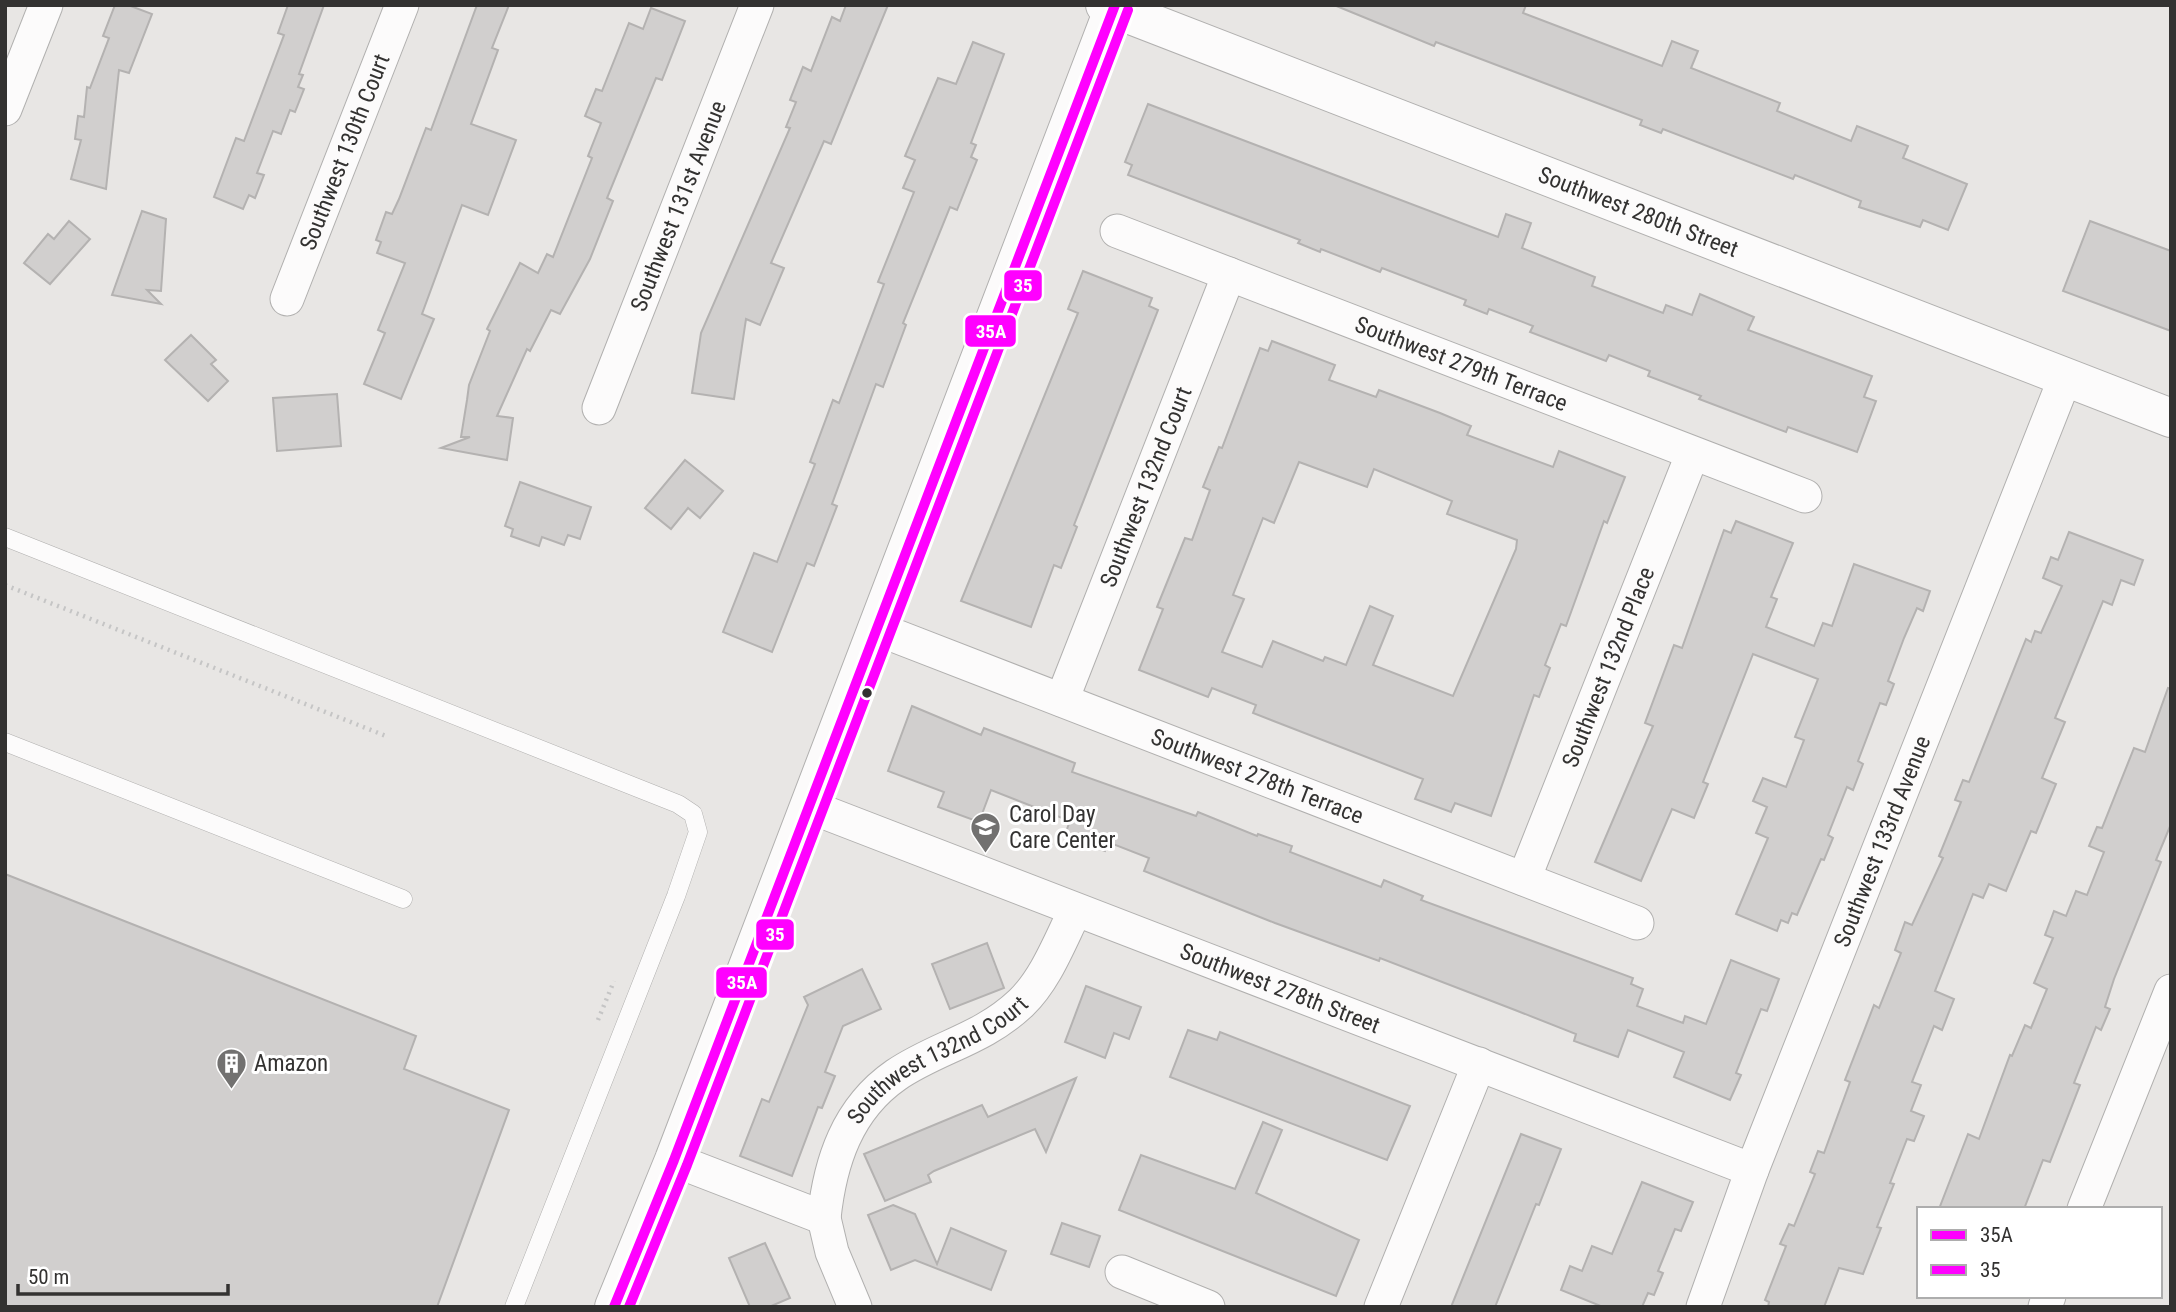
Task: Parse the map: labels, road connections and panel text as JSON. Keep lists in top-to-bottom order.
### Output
{
  "streets": {
    "street": [
      "Southwest 130th Court",
      "Southwest 131st Avenue",
      "Southwest 280th Street",
      "Southwest 279th Terrace",
      "Southwest 132nd Court",
      "Southwest 132nd Place",
      "Southwest 278th Terrace",
      "Southwest 133rd Avenue",
      "Southwest 278th Street"
    ]
  },
  "crossings": [
    ["Southwest 280th Street", "Southwest 133rd Avenue"],
    ["Southwest 279th Terrace", "Southwest 132nd Court"],
    ["Southwest 279th Terrace", "Southwest 132nd Place"],
    ["Southwest 132nd Court", "Southwest 278th Terrace"],
    ["Southwest 132nd Court", "Southwest 278th Street"],
    ["Southwest 132nd Place", "Southwest 278th Terrace"],
    ["Southwest 133rd Avenue", "Southwest 278th Street"]
  ],
  "places": {
    "school or university": ["Carol Day Care Center"],
    "building": ["Amazon"]
  },
  "lines": ["transit line 35A", "transit line 35"],
  "legend": ["35A", "35"],
  "scale_bar": "50 m"
}
